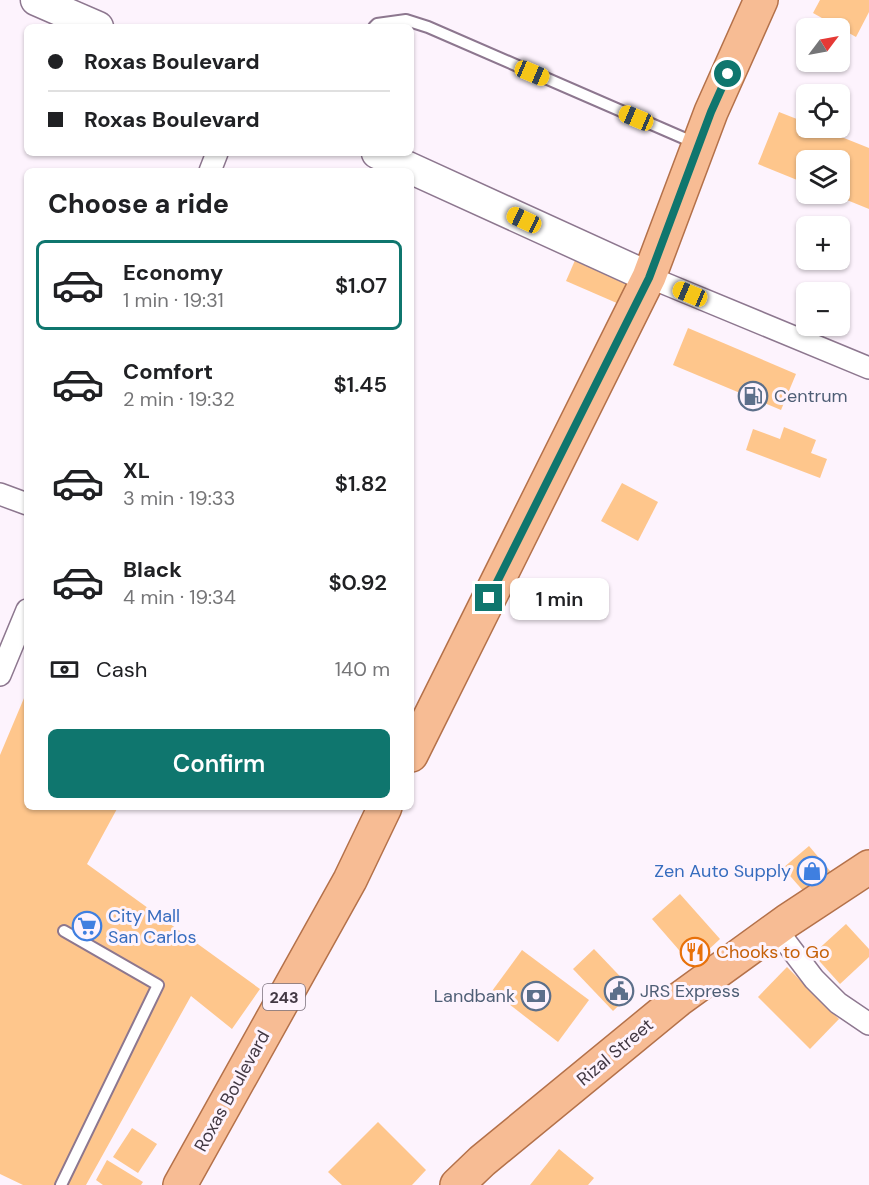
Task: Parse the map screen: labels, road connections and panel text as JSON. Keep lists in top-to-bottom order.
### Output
{
  "streets": {
    "main road": ["243", "Rizal Street", "Roxas Boulevard"]
  },
  "places": {
    "fuel station": ["Centrum"],
    "shop": ["Zen Auto Supply"],
    "supermarket": ["City Mall San Carlos"],
    "restaurant": ["Chooks to Go"],
    "public building": ["JRS Express"],
    "bank": ["Landbank"]
  },
  "north": "top right",
  "page": {
    "map_buttons": ["+", "−"],
    "banner": ["Roxas Boulevard", "Roxas Boulevard"],
    "heading": "Choose a ride",
    "list": [
      {
        "name": "Economy",
        "note": "1 min · 19:31",
        "value": "$1.07"
      },
      {
        "name": "Comfort",
        "note": "2 min · 19:32",
        "value": "$1.45"
      },
      {
        "name": "XL",
        "note": "3 min · 19:33",
        "value": "$1.82"
      },
      {
        "name": "Black",
        "note": "4 min · 19:34",
        "value": "$0.92"
      }
    ],
    "bubble": "1 min",
    "pay": ["Cash", "140 m"],
    "buttons": "Confirm"
  }
}
